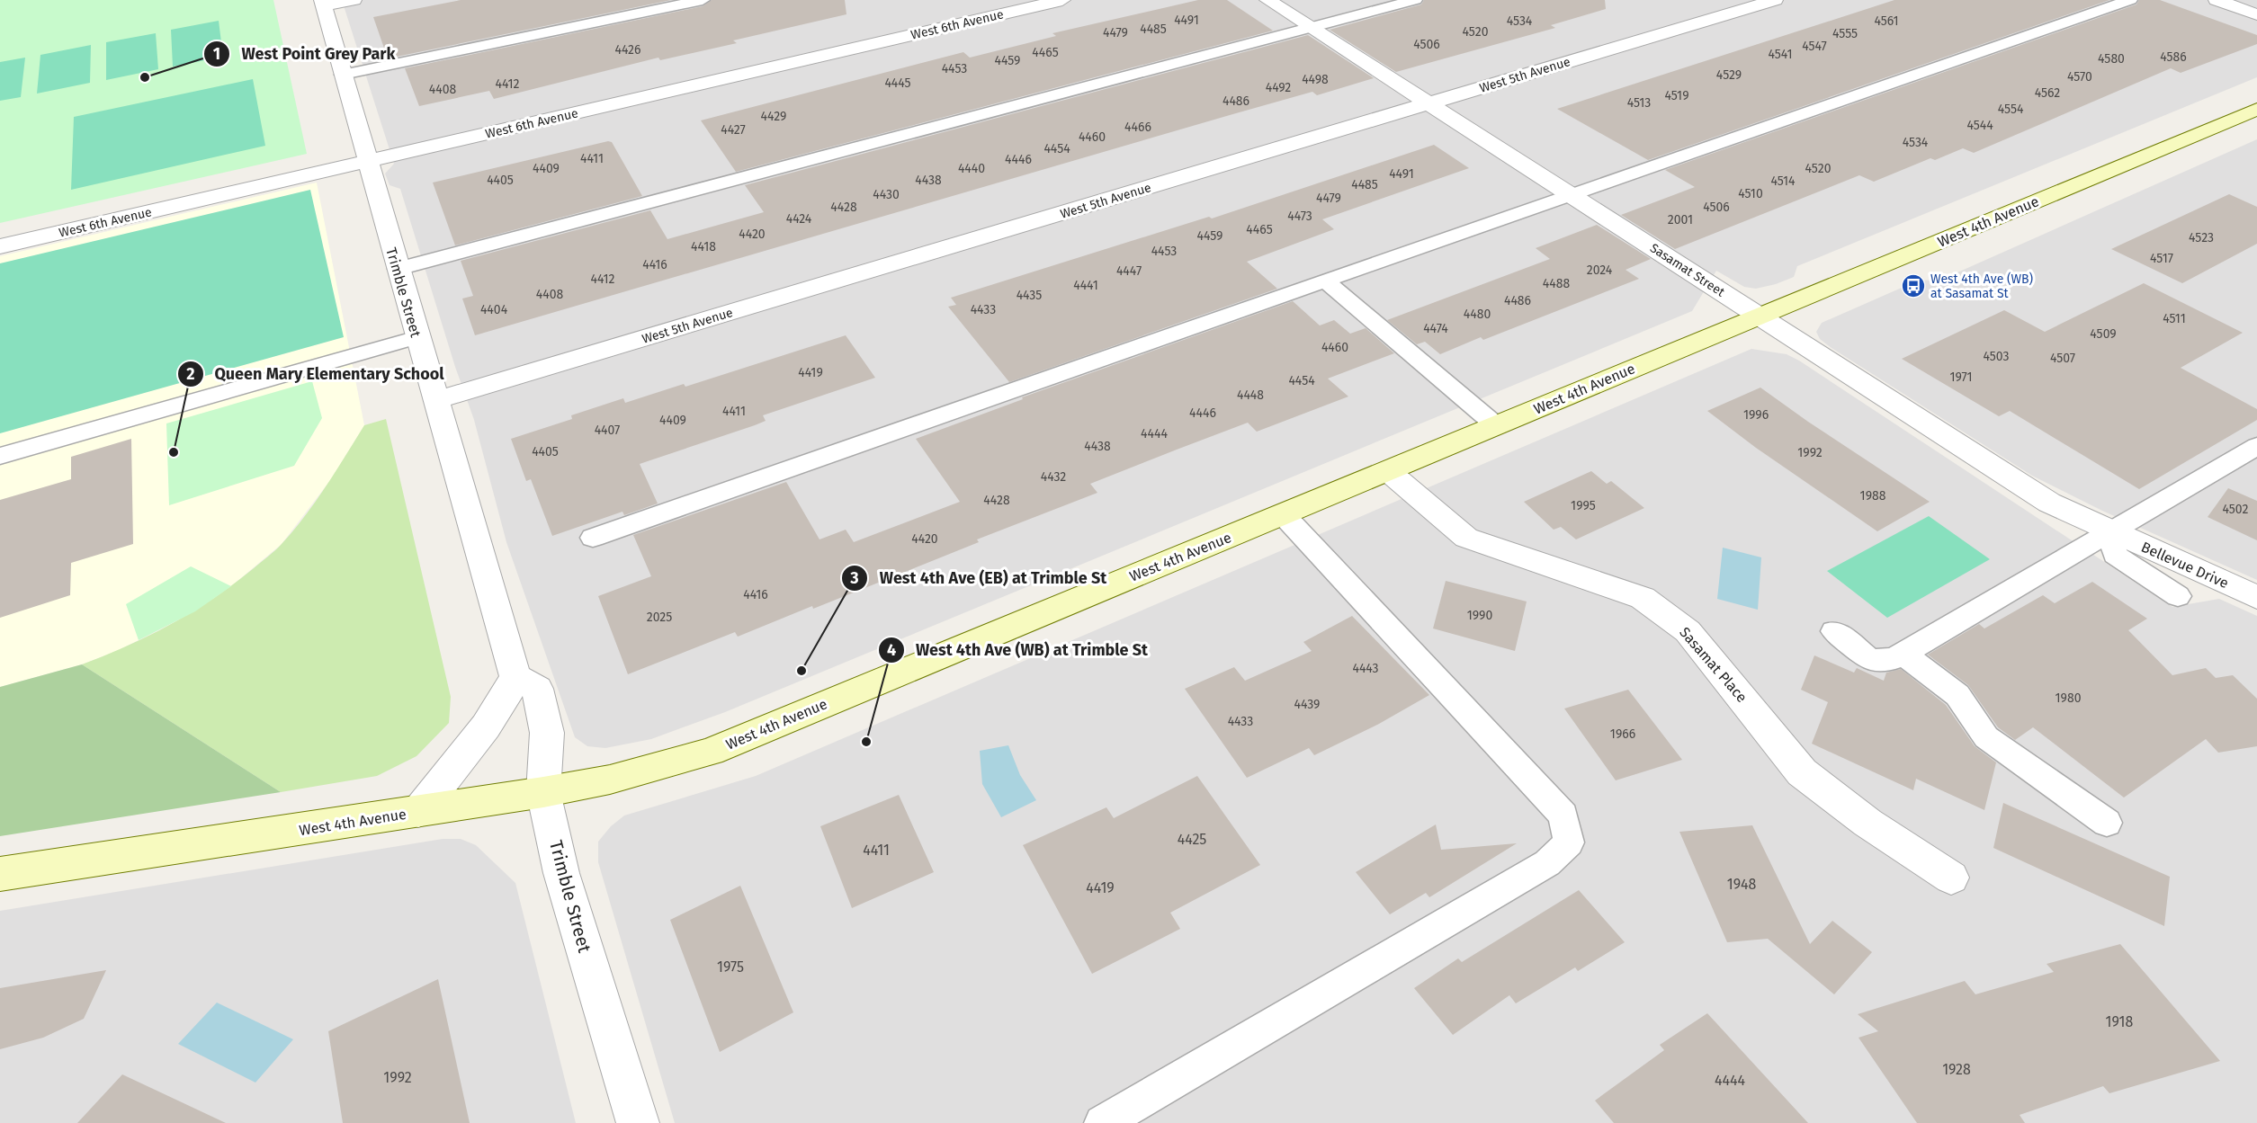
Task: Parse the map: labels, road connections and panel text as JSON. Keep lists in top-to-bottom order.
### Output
{
  "streets": {
    "main road": ["West 4th Avenue"],
    "street": [
      "West 6th Avenue",
      "West 5th Avenue",
      "Sasamat Street",
      "Trimble Street",
      "Bellevue Drive",
      "Sasamat Place"
    ]
  },
  "crossings": [
    ["West 6th Avenue", "Trimble Street"],
    ["West 5th Avenue", "Sasamat Street"],
    ["West 5th Avenue", "Trimble Street"],
    ["West 4th Avenue", "Sasamat Street"],
    ["West 4th Avenue", "Trimble Street"],
    ["West 4th Avenue", "Sasamat Place"],
    ["Sasamat Street", "Bellevue Drive"]
  ],
  "places": {
    "other": [
      "West Point Grey Park",
      "Queen Mary Elementary School",
      "West 4th Ave (EB) at Trimble St",
      "West 4th Ave (WB) at Trimble St"
    ],
    "bus stop": ["West 4th Ave (WB) at Sasamat St"]
  },
  "house_numbers": [
    "4491",
    "4534",
    "4561",
    "4485",
    "4520",
    "4479",
    "4555",
    "4506",
    "4547",
    "4426",
    "4465",
    "4541",
    "4586",
    "4580",
    "4459",
    "4453",
    "4529",
    "4570",
    "4498",
    "4445",
    "4412",
    "4492",
    "4408",
    "4562",
    "4519",
    "4486",
    "4513",
    "4554",
    "4429",
    "4544",
    "4466",
    "4427",
    "4460",
    "4534",
    "4454",
    "4411",
    "4446",
    "4409",
    "4440",
    "4520",
    "4491",
    "4405",
    "4438",
    "4514",
    "4485",
    "4510",
    "4430",
    "4479",
    "4428",
    "4506",
    "4473",
    "4424",
    "2001",
    "4465",
    "4420",
    "4459",
    "4523",
    "4418",
    "4453",
    "4517",
    "4416",
    "2024",
    "4447",
    "4412",
    "4488",
    "4441",
    "4408",
    "4435",
    "4486",
    "4404",
    "4433",
    "4480",
    "4511",
    "4474",
    "4509",
    "4460",
    "4503",
    "4507",
    "4419",
    "1971",
    "4454",
    "4448",
    "4411",
    "4446",
    "1996",
    "4409",
    "4407",
    "4444",
    "4438",
    "4405",
    "1992",
    "4432",
    "1988",
    "4428",
    "1995",
    "4502",
    "4420",
    "4416",
    "1990",
    "2025",
    "4443",
    "1980",
    "4439",
    "4433",
    "1966",
    "4425",
    "4411",
    "1948",
    "4419",
    "1975",
    "1918",
    "1928",
    "1992",
    "4444"
  ]
}
